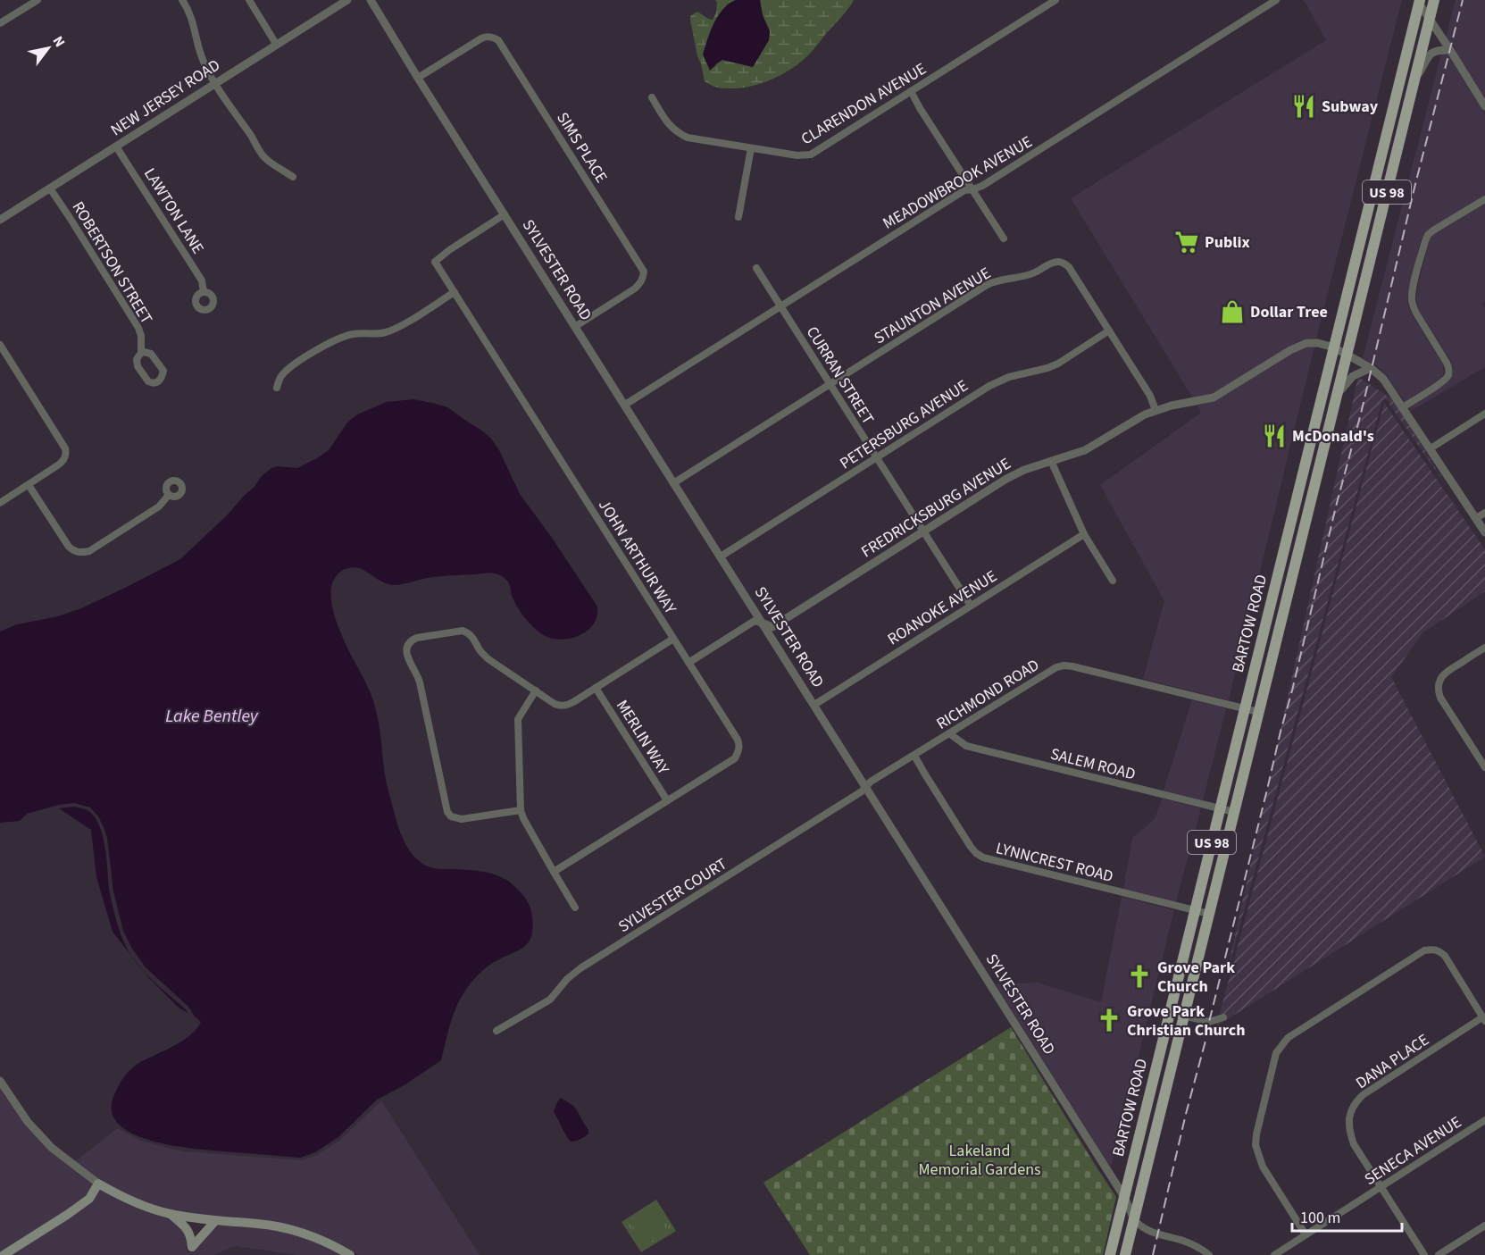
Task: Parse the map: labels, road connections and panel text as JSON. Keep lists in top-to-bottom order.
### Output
{
  "streets": {
    "main road": ["US 98", "BARTOW ROAD"],
    "street": [
      "NEW JERSEY ROAD",
      "CLARENDON AVENUE",
      "SIMS PLACE",
      "MEADOWBROOK AVENUE",
      "LAWTON LANE",
      "ROBERTSON STREET",
      "SYLVESTER ROAD",
      "STAUNTON AVENUE",
      "CURRAN STREET",
      "PETERSBURG AVENUE",
      "FREDRICKSBURG AVENUE",
      "JOHN ARTHUR WAY",
      "ROANOKE AVENUE",
      "RICHMOND ROAD",
      "MERLIN WAY",
      "SALEM ROAD",
      "LYNNCREST ROAD",
      "SYLVESTER COURT",
      "DANA PLACE",
      "SENECA AVENUE"
    ]
  },
  "crossings": [
    ["NEW JERSEY ROAD", "LAWTON LANE"],
    ["NEW JERSEY ROAD", "ROBERTSON STREET"],
    ["SIMS PLACE", "SYLVESTER ROAD"],
    ["MEADOWBROOK AVENUE", "SYLVESTER ROAD"],
    ["MEADOWBROOK AVENUE", "CURRAN STREET"],
    ["SYLVESTER ROAD", "STAUNTON AVENUE"],
    ["SYLVESTER ROAD", "PETERSBURG AVENUE"],
    ["SYLVESTER ROAD", "FREDRICKSBURG AVENUE"],
    ["SYLVESTER ROAD", "JOHN ARTHUR WAY"],
    ["SYLVESTER ROAD", "ROANOKE AVENUE"],
    ["SYLVESTER ROAD", "BARTOW ROAD"],
    ["SYLVESTER ROAD", "RICHMOND ROAD"],
    ["SYLVESTER ROAD", "SYLVESTER COURT"],
    ["STAUNTON AVENUE", "CURRAN STREET"],
    ["STAUNTON AVENUE", "PETERSBURG AVENUE"],
    ["STAUNTON AVENUE", "FREDRICKSBURG AVENUE"],
    ["CURRAN STREET", "PETERSBURG AVENUE"],
    ["CURRAN STREET", "FREDRICKSBURG AVENUE"],
    ["CURRAN STREET", "ROANOKE AVENUE"],
    ["FREDRICKSBURG AVENUE", "BARTOW ROAD"],
    ["JOHN ARTHUR WAY", "MERLIN WAY"],
    ["BARTOW ROAD", "RICHMOND ROAD"],
    ["BARTOW ROAD", "SALEM ROAD"],
    ["BARTOW ROAD", "LYNNCREST ROAD"],
    ["RICHMOND ROAD", "SALEM ROAD"],
    ["RICHMOND ROAD", "LYNNCREST ROAD"],
    ["RICHMOND ROAD", "SYLVESTER COURT"],
    ["DANA PLACE", "SENECA AVENUE"]
  ],
  "water": ["Lake Bentley"],
  "parks": ["Lakeland Memorial Gardens"],
  "places": {
    "restaurant": ["Subway", "McDonald's"],
    "supermarket": ["Publix"],
    "shop": ["Dollar Tree"],
    "church": ["Grove Park Church", "Grove Park Christian Church"]
  },
  "scale_bar": "100 m",
  "north": "top right"
}
